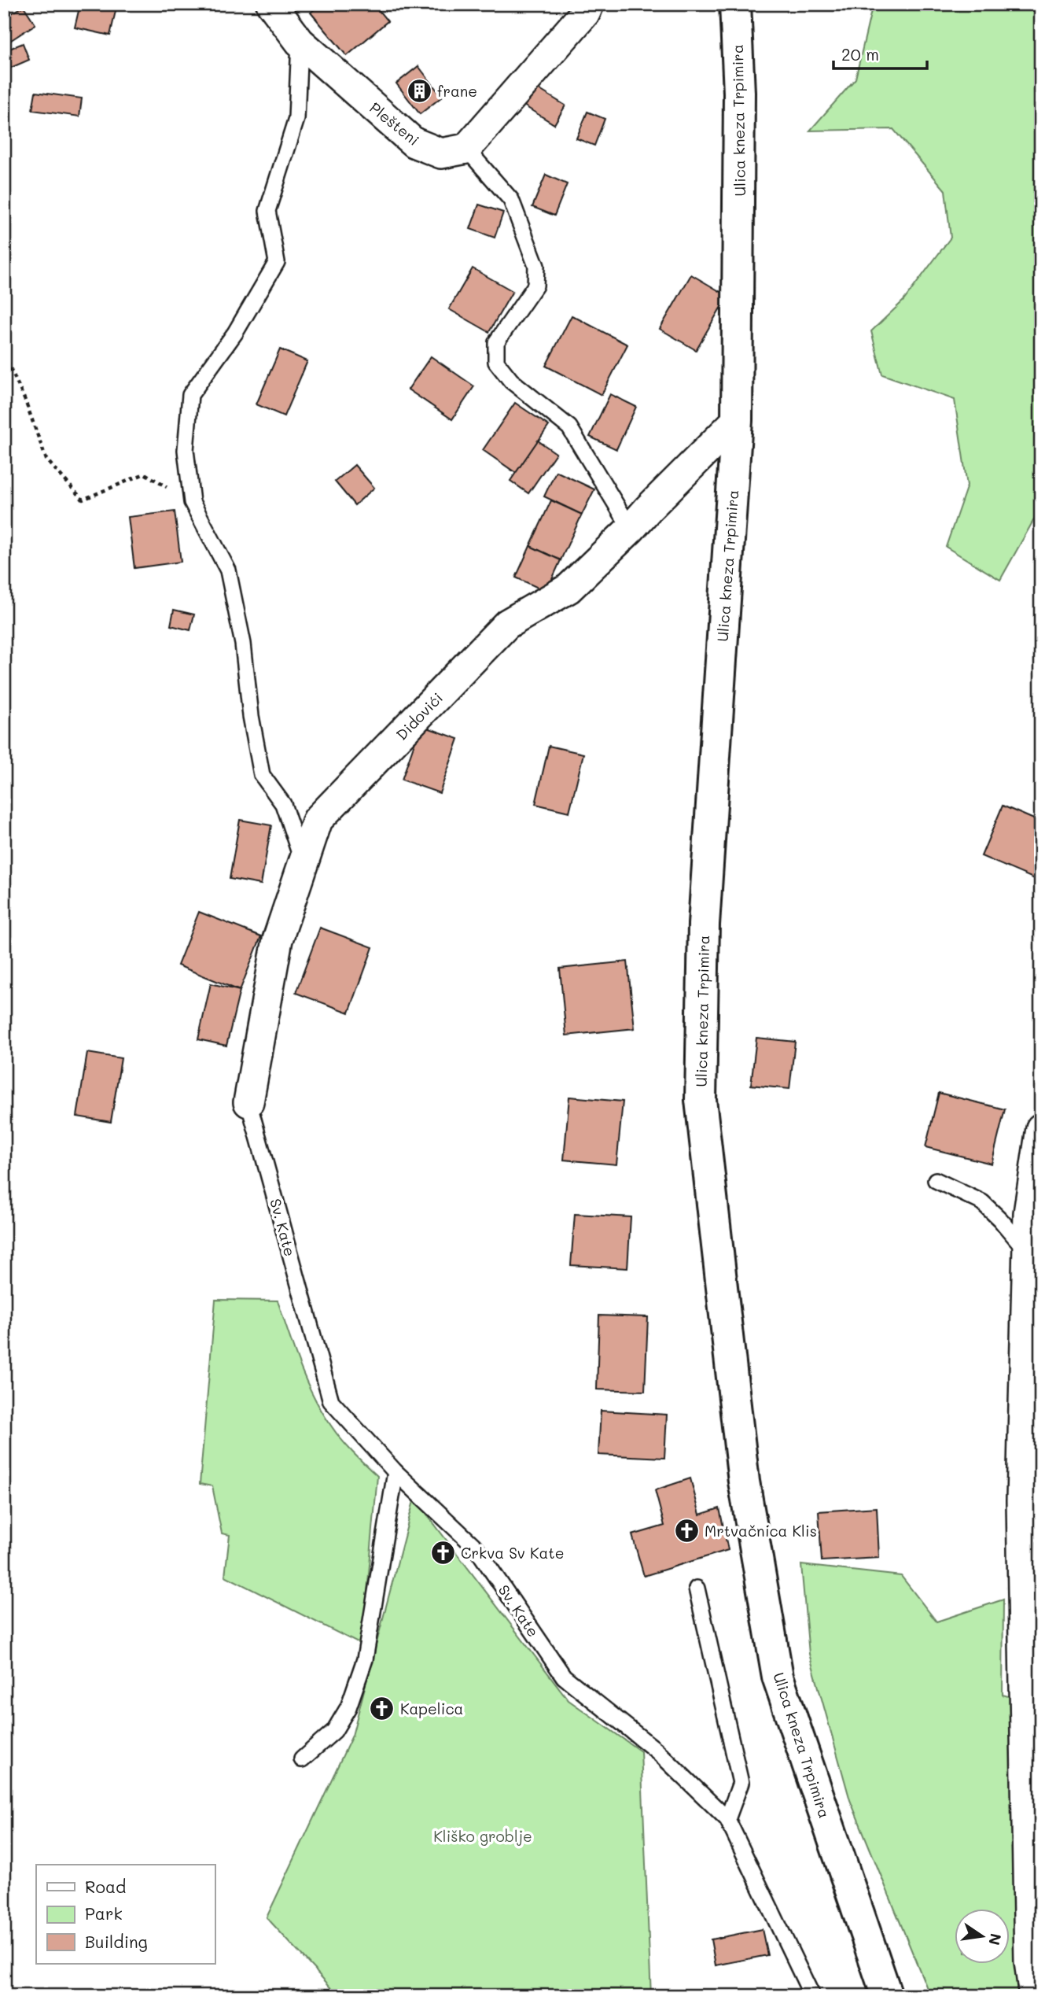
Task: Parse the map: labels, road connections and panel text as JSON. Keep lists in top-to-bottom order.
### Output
{
  "streets": {
    "main road": ["Ulica kneza Trpimira"],
    "street": ["Plešteni", "Didovići"],
    "lane": ["Sv. Kate"]
  },
  "crossings": [
    ["Ulica kneza Trpimira", "Didovići"],
    ["Didovići", "Sv. Kate"]
  ],
  "parks": ["Kliško groblje"],
  "places": {
    "building": ["frane"],
    "church": ["Mrtvačnica Klis", "Crkva Sv Kate", "Kapelica"]
  },
  "legend": ["Road", "Park", "Building"],
  "scale_bar": "20 m",
  "north": "right"
}
